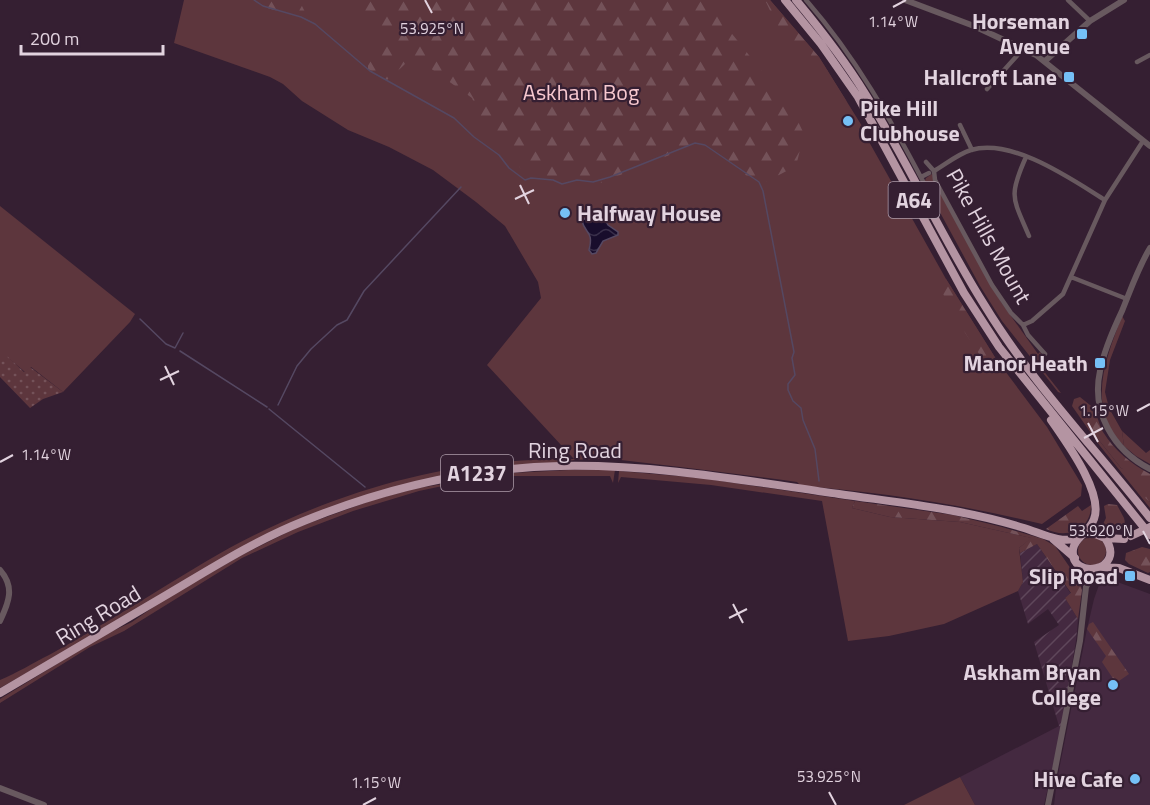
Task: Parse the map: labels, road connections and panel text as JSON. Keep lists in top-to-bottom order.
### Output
{
  "streets": {
    "highway": ["A64", "Ring Road", "A1237"],
    "street": ["Pike Hills Mount"]
  },
  "parks": ["Askham Bog"],
  "places": {
    "transit": [
      "Horseman Avenue",
      "Hallcroft Lane",
      "Manor Heath",
      "Slip Road"
    ],
    "other": [
      "Pike Hill Clubhouse",
      "Halfway House",
      "Askham Bryan College",
      "Hive Cafe"
    ]
  },
  "scale_bar": "200 m",
  "coordinates": [
    "1.14°W",
    "53.925°N",
    "1.15°W",
    "53.920°N"
  ]
}
